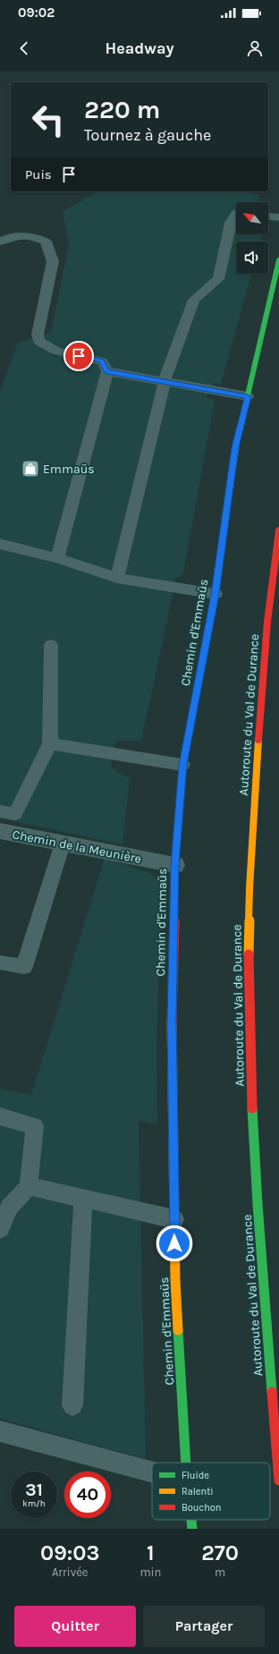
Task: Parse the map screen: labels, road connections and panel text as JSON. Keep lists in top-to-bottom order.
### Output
{
  "streets": {
    "main road": ["Chemin d'Emmaüs", "Autoroute du Val de Durance"],
    "street": ["Chemin de la Meunière"]
  },
  "crossings": [
    ["Chemin d'Emmaüs", "Chemin de la Meunière"]
  ],
  "places": {
    "shop": ["Emmaüs"]
  },
  "legend": ["Fluide", "Ralenti", "Bouchon"],
  "north": "top left",
  "page": {
    "status": "09:02",
    "header": "Headway",
    "turn": ["220 m", "Tournez à gauche"],
    "then": "Puis",
    "speed": "31 km/h",
    "limit": "40",
    "eta": [
      "09:03",
      "Arrivée",
      "1",
      "min",
      "270",
      "m"
    ],
    "buttons": ["Quitter", "Partager"]
  }
}
